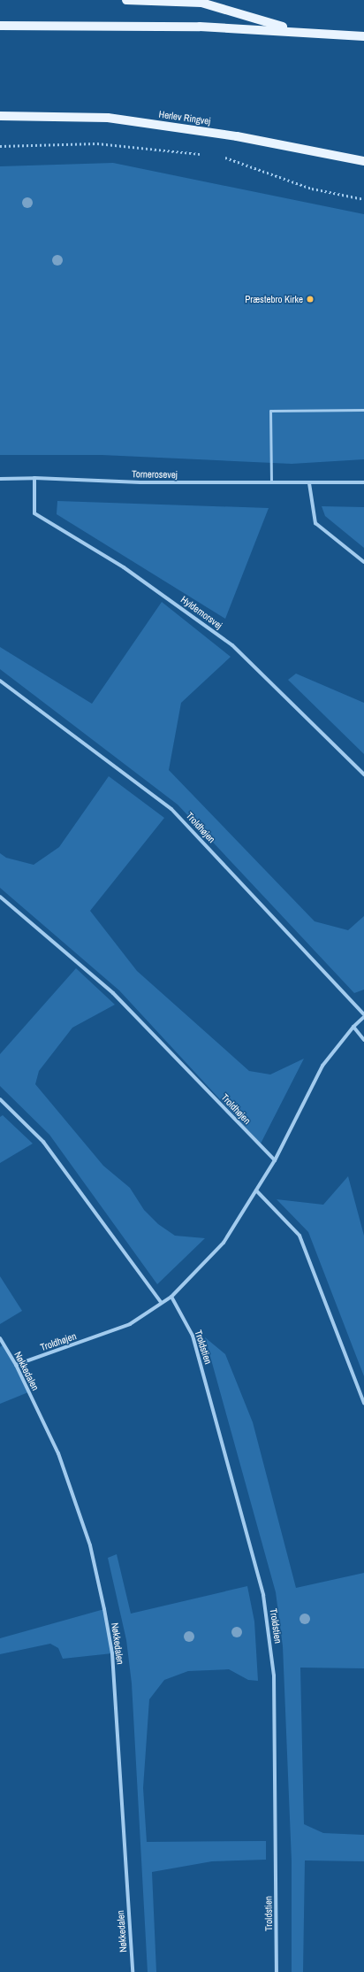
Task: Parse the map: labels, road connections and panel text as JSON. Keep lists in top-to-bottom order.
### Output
{
  "streets": {
    "main road": ["Herlev Ringvej"],
    "street": [
      "Tornerosevej",
      "Hyldemorsvej",
      "Troldhøjen",
      "Troldstien",
      "Nøkkedalen"
    ]
  },
  "crossings": [
    ["Tornerosevej", "Hyldemorsvej"],
    ["Troldhøjen", "Troldstien"],
    ["Troldhøjen", "Nøkkedalen"]
  ],
  "places": ["Præstebro Kirke"]
}
